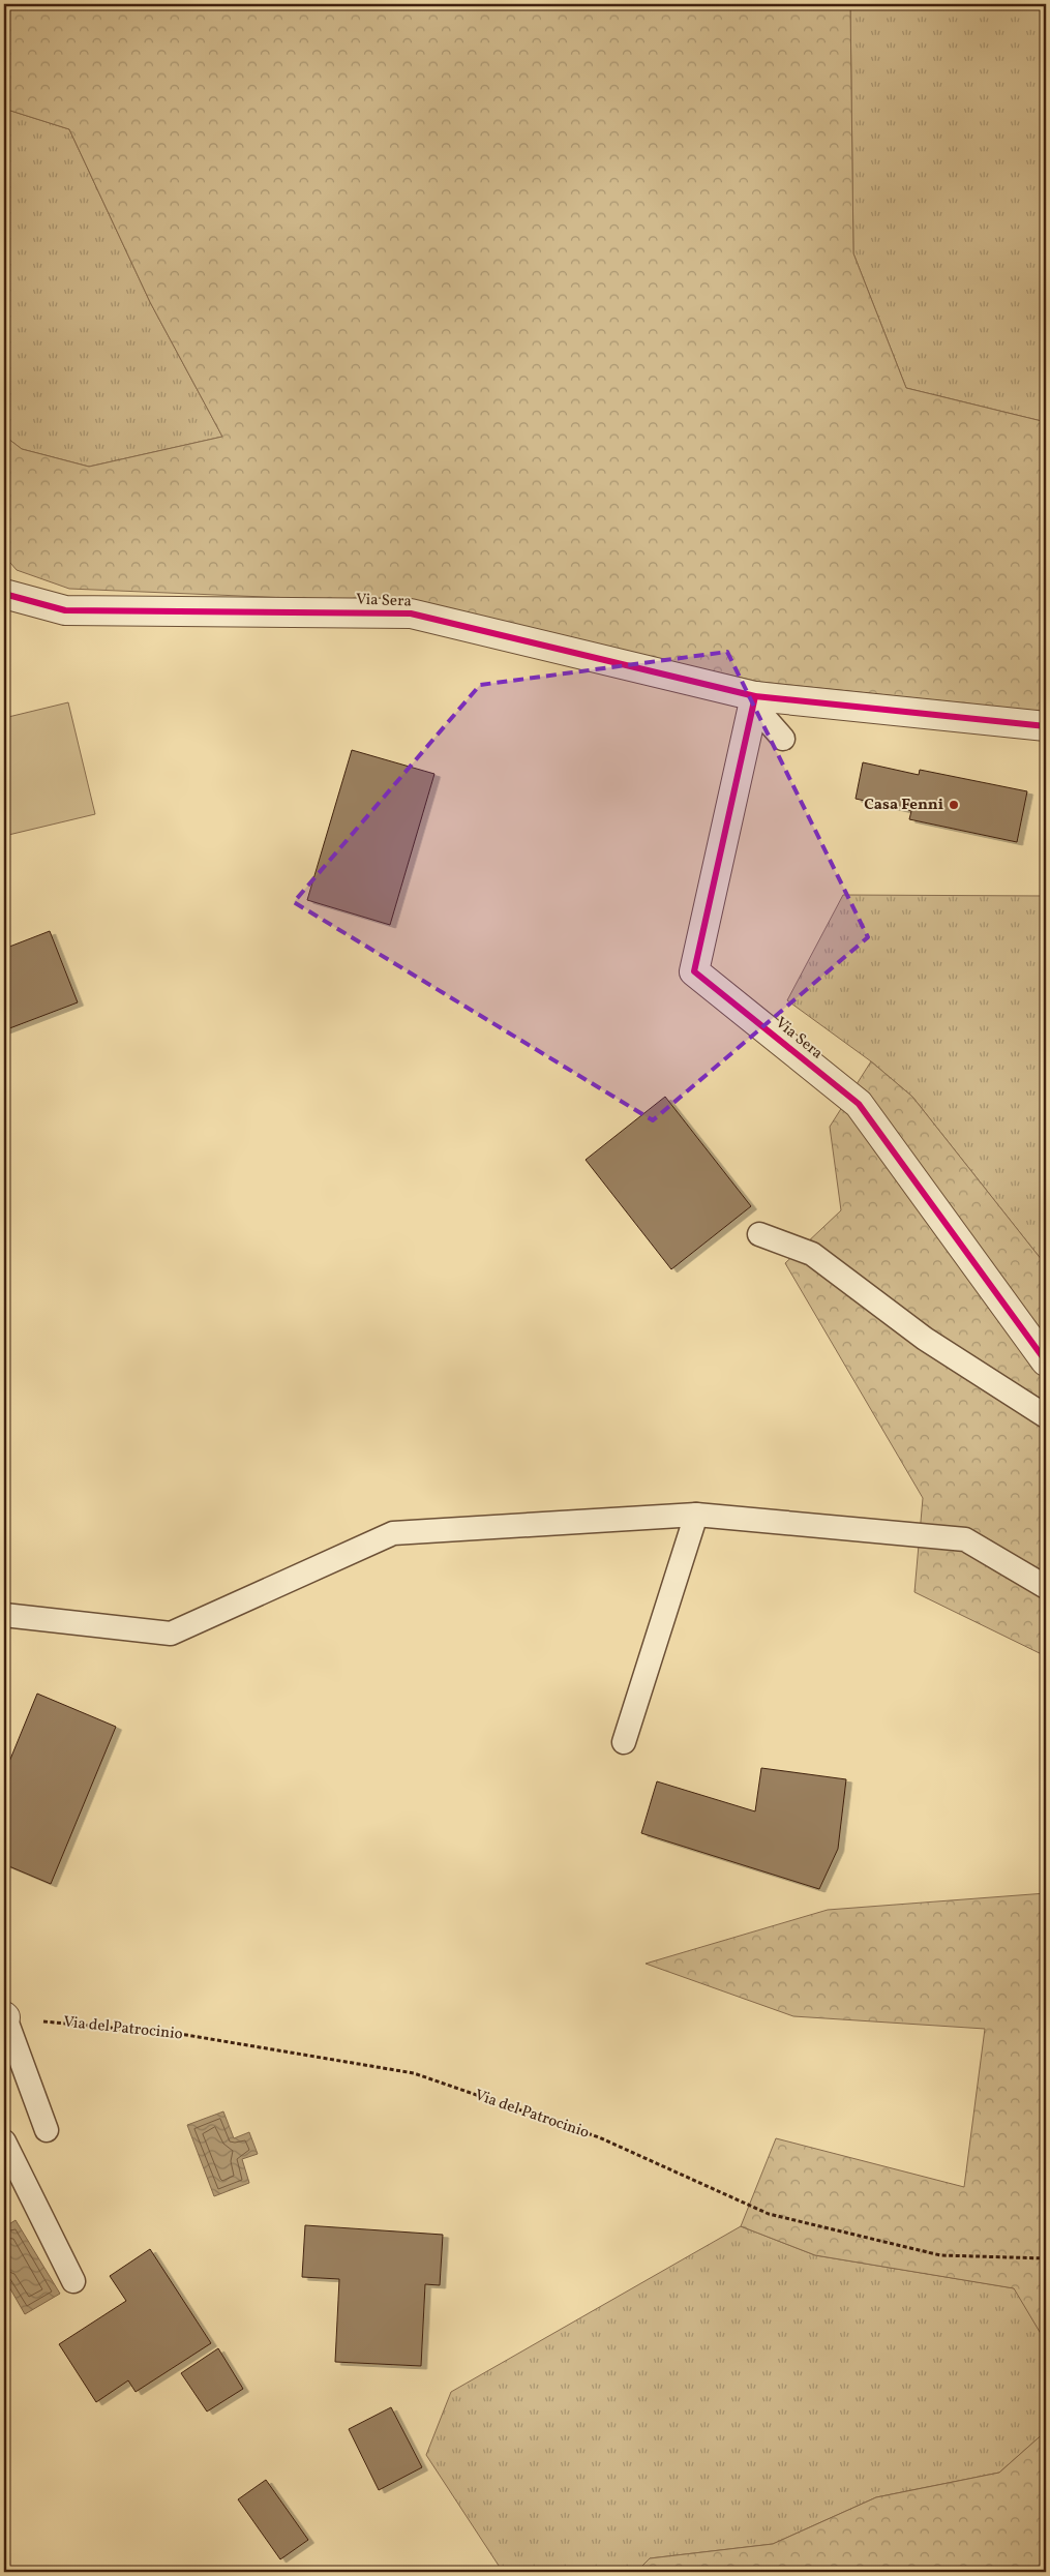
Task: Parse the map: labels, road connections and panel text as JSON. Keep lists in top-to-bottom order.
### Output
{
  "streets": {
    "street": ["Via Sera"],
    "path": ["Via del Patrocinio"]
  },
  "places": ["Casa Fenni"]
}
